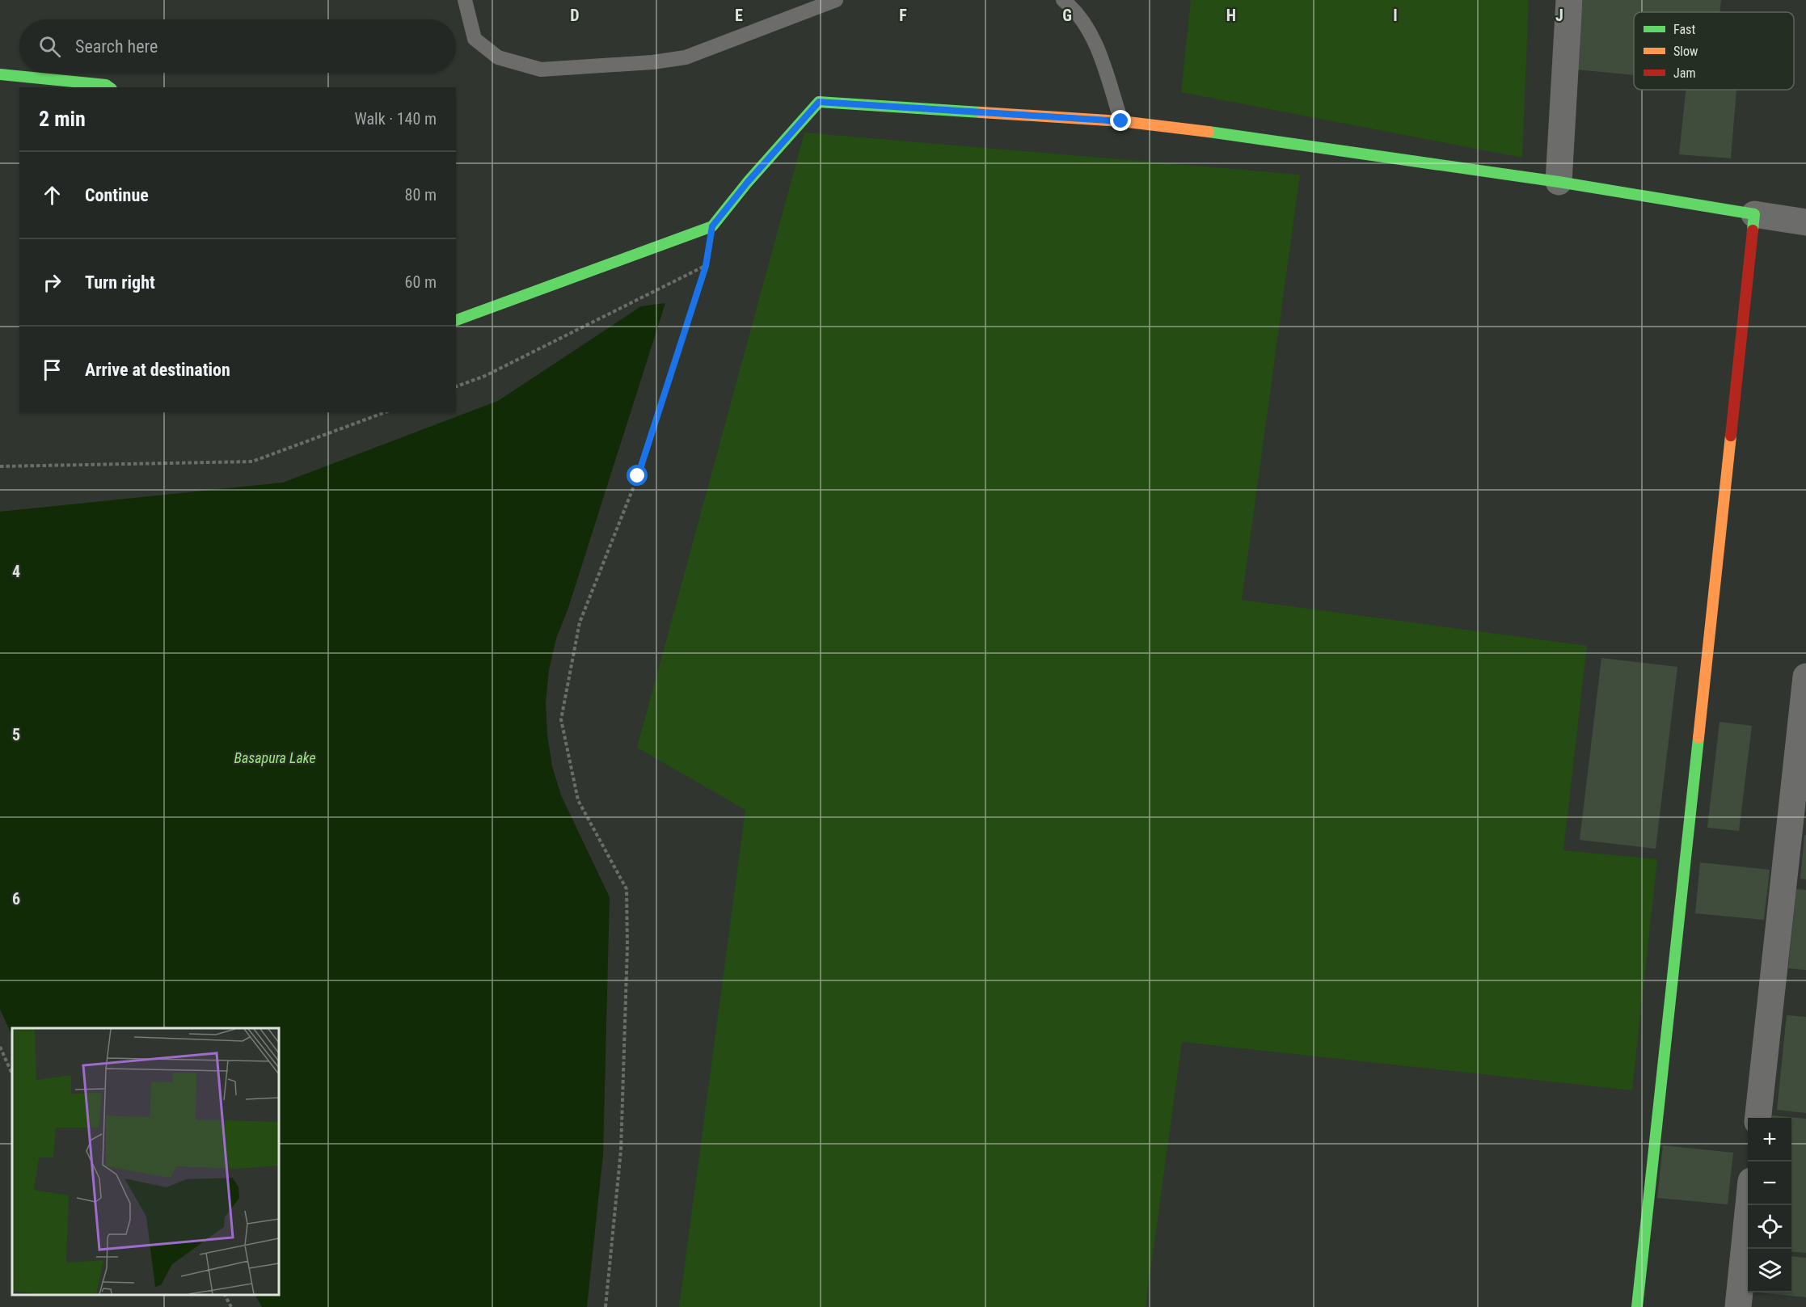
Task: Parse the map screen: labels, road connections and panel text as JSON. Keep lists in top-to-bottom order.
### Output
{
  "water": ["Basapura Lake"],
  "legend": ["Fast", "Slow", "Jam"],
  "page": {
    "search": "Search here",
    "heading": ["2 min", "Walk · 140 m"],
    "list": [
      ["Continue", "80 m"],
      ["Turn right", "60 m"],
      "Arrive at destination"
    ],
    "map_buttons": ["+", "−"]
  },
  "grid": {
    "columns": [
      "D",
      "E",
      "F",
      "G",
      "H",
      "I",
      "J"
    ],
    "rows": ["4", "5", "6"]
  }
}
